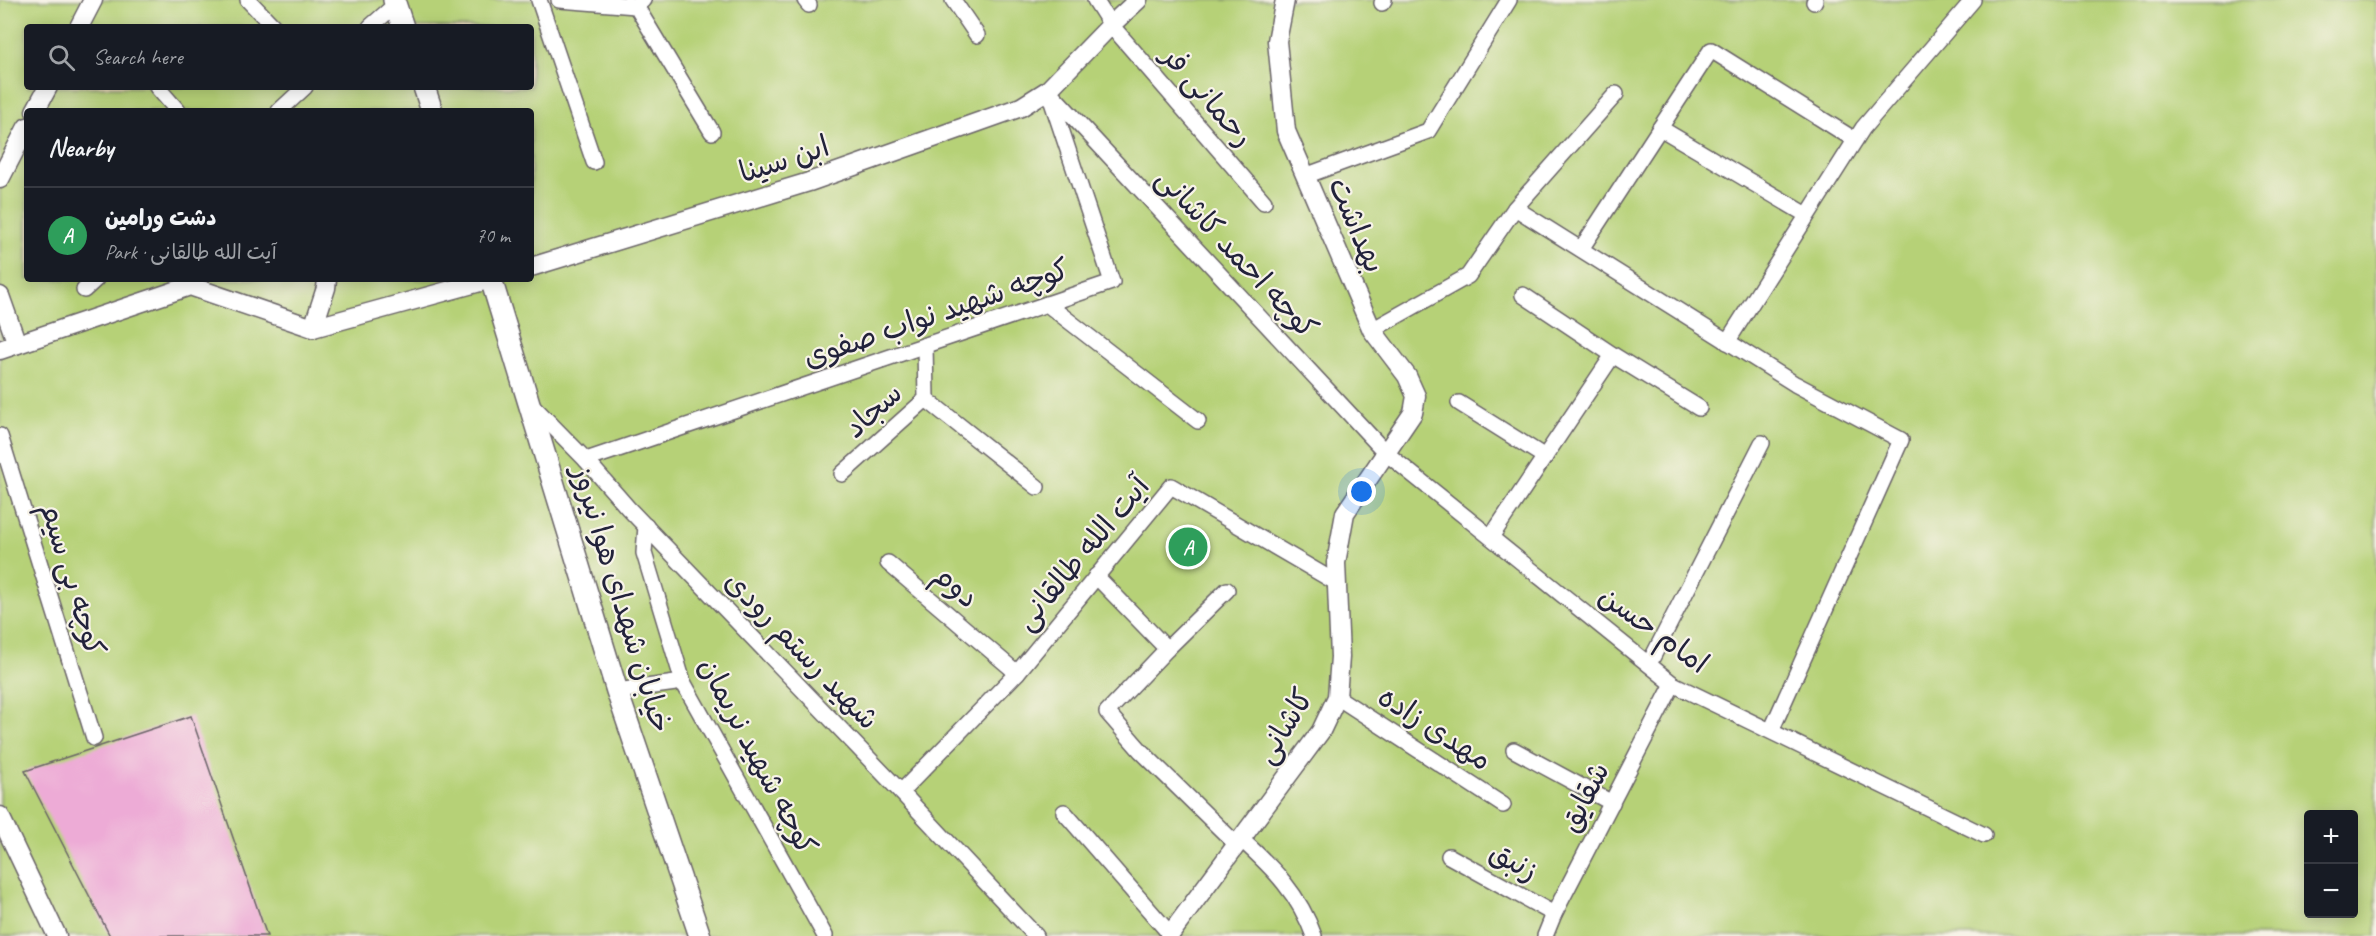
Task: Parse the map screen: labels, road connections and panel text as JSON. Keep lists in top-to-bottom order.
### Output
{
  "streets": {
    "main road": ["خیابان شهدای هوا نیروز"],
    "street": [
      "رحمانی فر",
      "ابن سینا",
      "بهداشت",
      "کوچه احمد کاشانی",
      "کوچه شهید نواب صفوی",
      "سجاد",
      "آیت الله طالقانی",
      "کوچه بی سیم",
      "دوم",
      "امام حسن",
      "شهید رستم رودی",
      "کاشانی",
      "مهدی زاده",
      "کوچه شهید نریمان",
      "شقایق",
      "زنبق"
    ]
  },
  "crossings": [
    ["رحمانی فر", "ابن سینا"],
    ["ابن سینا", "کوچه احمد کاشانی"],
    ["ابن سینا", "کوچه شهید نواب صفوی"],
    ["بهداشت", "کوچه احمد کاشانی"],
    ["بهداشت", "امام حسن"],
    ["بهداشت", "کاشانی"],
    ["کوچه احمد کاشانی", "کوچه شهید نواب صفوی"],
    ["کوچه احمد کاشانی", "امام حسن"],
    ["کوچه احمد کاشانی", "کاشانی"],
    ["کوچه شهید نواب صفوی", "سجاد"],
    ["کوچه شهید نواب صفوی", "شهید رستم رودی"],
    ["آیت الله طالقانی", "دوم"],
    ["آیت الله طالقانی", "شهید رستم رودی"],
    ["آیت الله طالقانی", "کاشانی"],
    ["خیابان شهدای هوا نیروز", "شهید رستم رودی"],
    ["امام حسن", "کاشانی"],
    ["امام حسن", "شقایق"],
    ["شهید رستم رودی", "کوچه شهید نریمان"],
    ["کاشانی", "مهدی زاده"],
    ["شقایق", "زنبق"]
  ],
  "page": {
    "search": "Search here",
    "heading": "Nearby",
    "list": [
      {
        "mark": "A",
        "name": "دشت ورامین",
        "note": "Park · آیت الله طالقانی",
        "value": "70 m"
      }
    ],
    "pins": "A",
    "map_buttons": ["+", "−"]
  }
}
